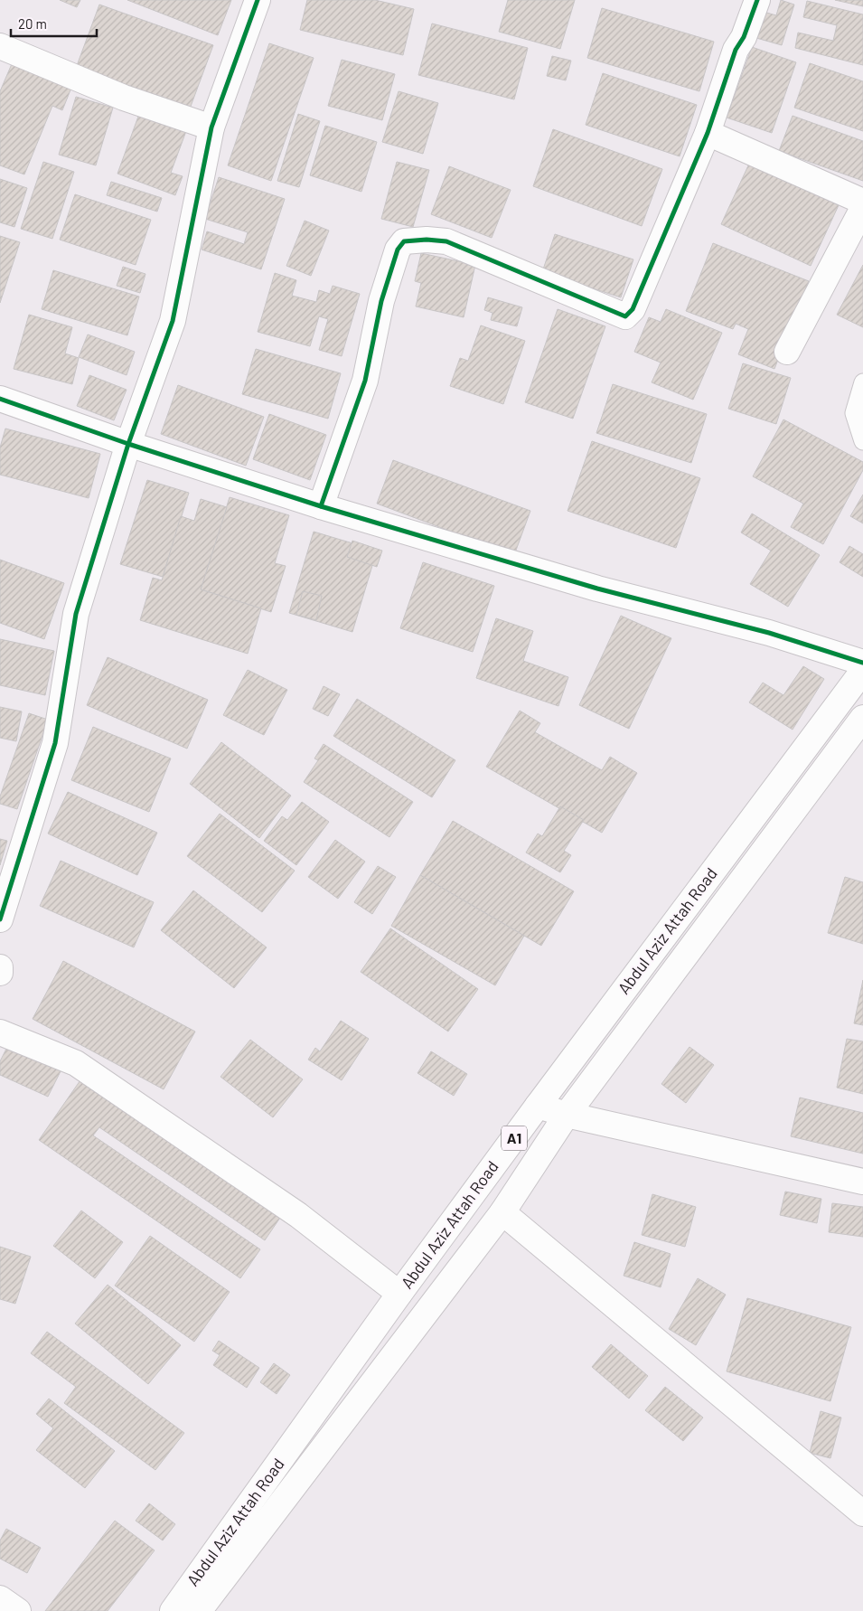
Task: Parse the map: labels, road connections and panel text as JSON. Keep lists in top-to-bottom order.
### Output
{
  "streets": {
    "main road": ["Abdul Aziz Attah Road", "A1"]
  },
  "scale_bar": "20 m"
}
